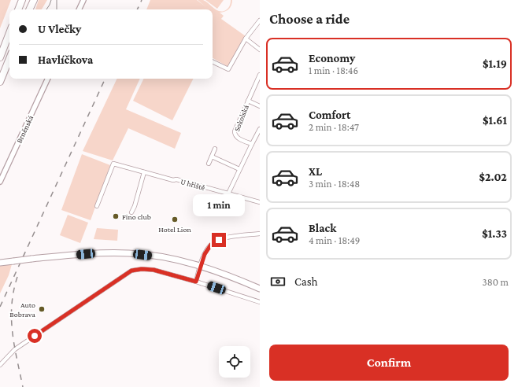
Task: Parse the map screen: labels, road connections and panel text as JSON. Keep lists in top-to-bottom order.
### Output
{
  "streets": {
    "street": ["Sokolská", "Brněnská", "U hřiště"]
  },
  "places": ["Fino club", "Hotel Lion", "Auto Bobrava"],
  "page": {
    "heading": "Choose a ride",
    "banner": ["U Vlečky", "Havlíčkova"],
    "list": [
      {
        "name": "Economy",
        "note": "1 min · 18:46",
        "value": "$1.19"
      },
      {
        "name": "Comfort",
        "note": "2 min · 18:47",
        "value": "$1.61"
      },
      {
        "name": "XL",
        "note": "3 min · 18:48",
        "value": "$2.02"
      },
      {
        "name": "Black",
        "note": "4 min · 18:49",
        "value": "$1.33"
      }
    ],
    "bubble": "1 min",
    "pay": ["Cash", "380 m"],
    "buttons": "Confirm"
  }
}
